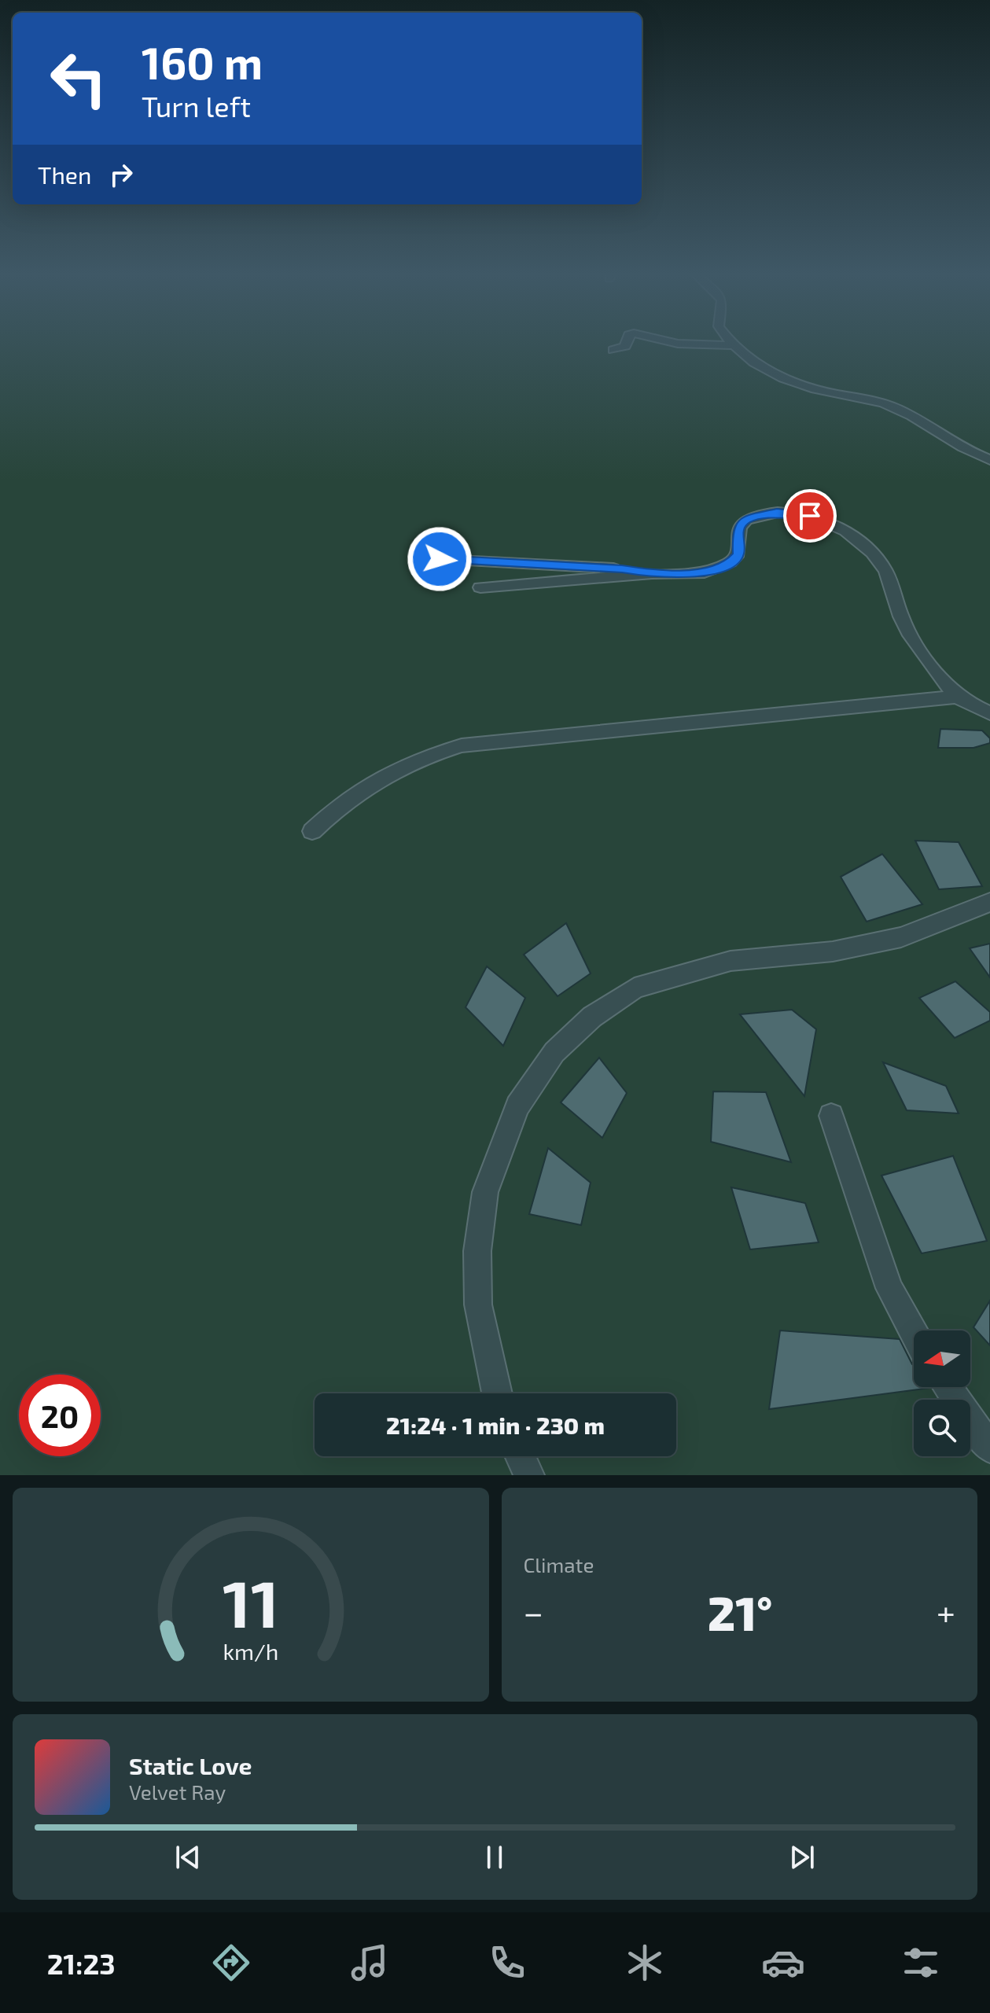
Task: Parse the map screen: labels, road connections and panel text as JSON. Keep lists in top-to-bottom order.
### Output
{
  "north": "left",
  "page": {
    "turn": ["160 m", "Turn left"],
    "then": "Then",
    "limit": "20",
    "trip": "21:24 · 1 min · 230 m",
    "tile": "Climate",
    "heat": ["−", "21°", "+"],
    "song": ["Static Love", "Velvet Ray"],
    "tabs": "21:23",
    "gauge": ["11", "km/h"]
  }
}
